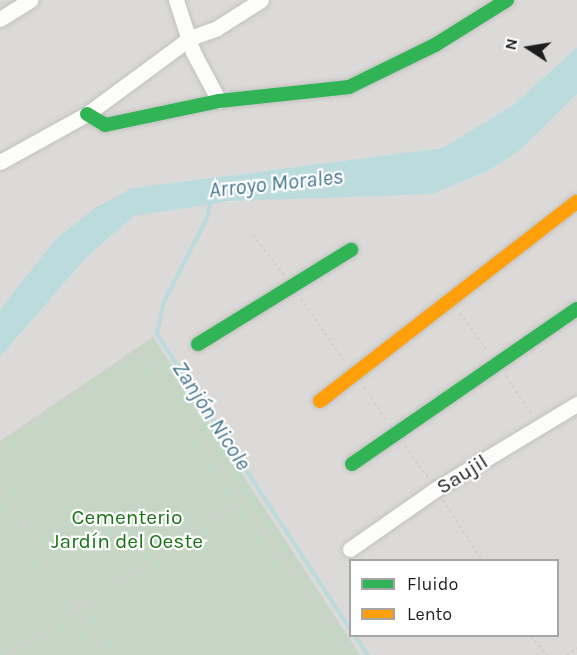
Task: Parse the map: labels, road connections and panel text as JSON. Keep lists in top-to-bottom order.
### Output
{
  "streets": {
    "street": ["Saujil"]
  },
  "water": ["Arroyo Morales", "Zanjón Nicole"],
  "parks": ["Cementerio Jardín del Oeste"],
  "legend": ["Fluido", "Lento"],
  "north": "left"
}
